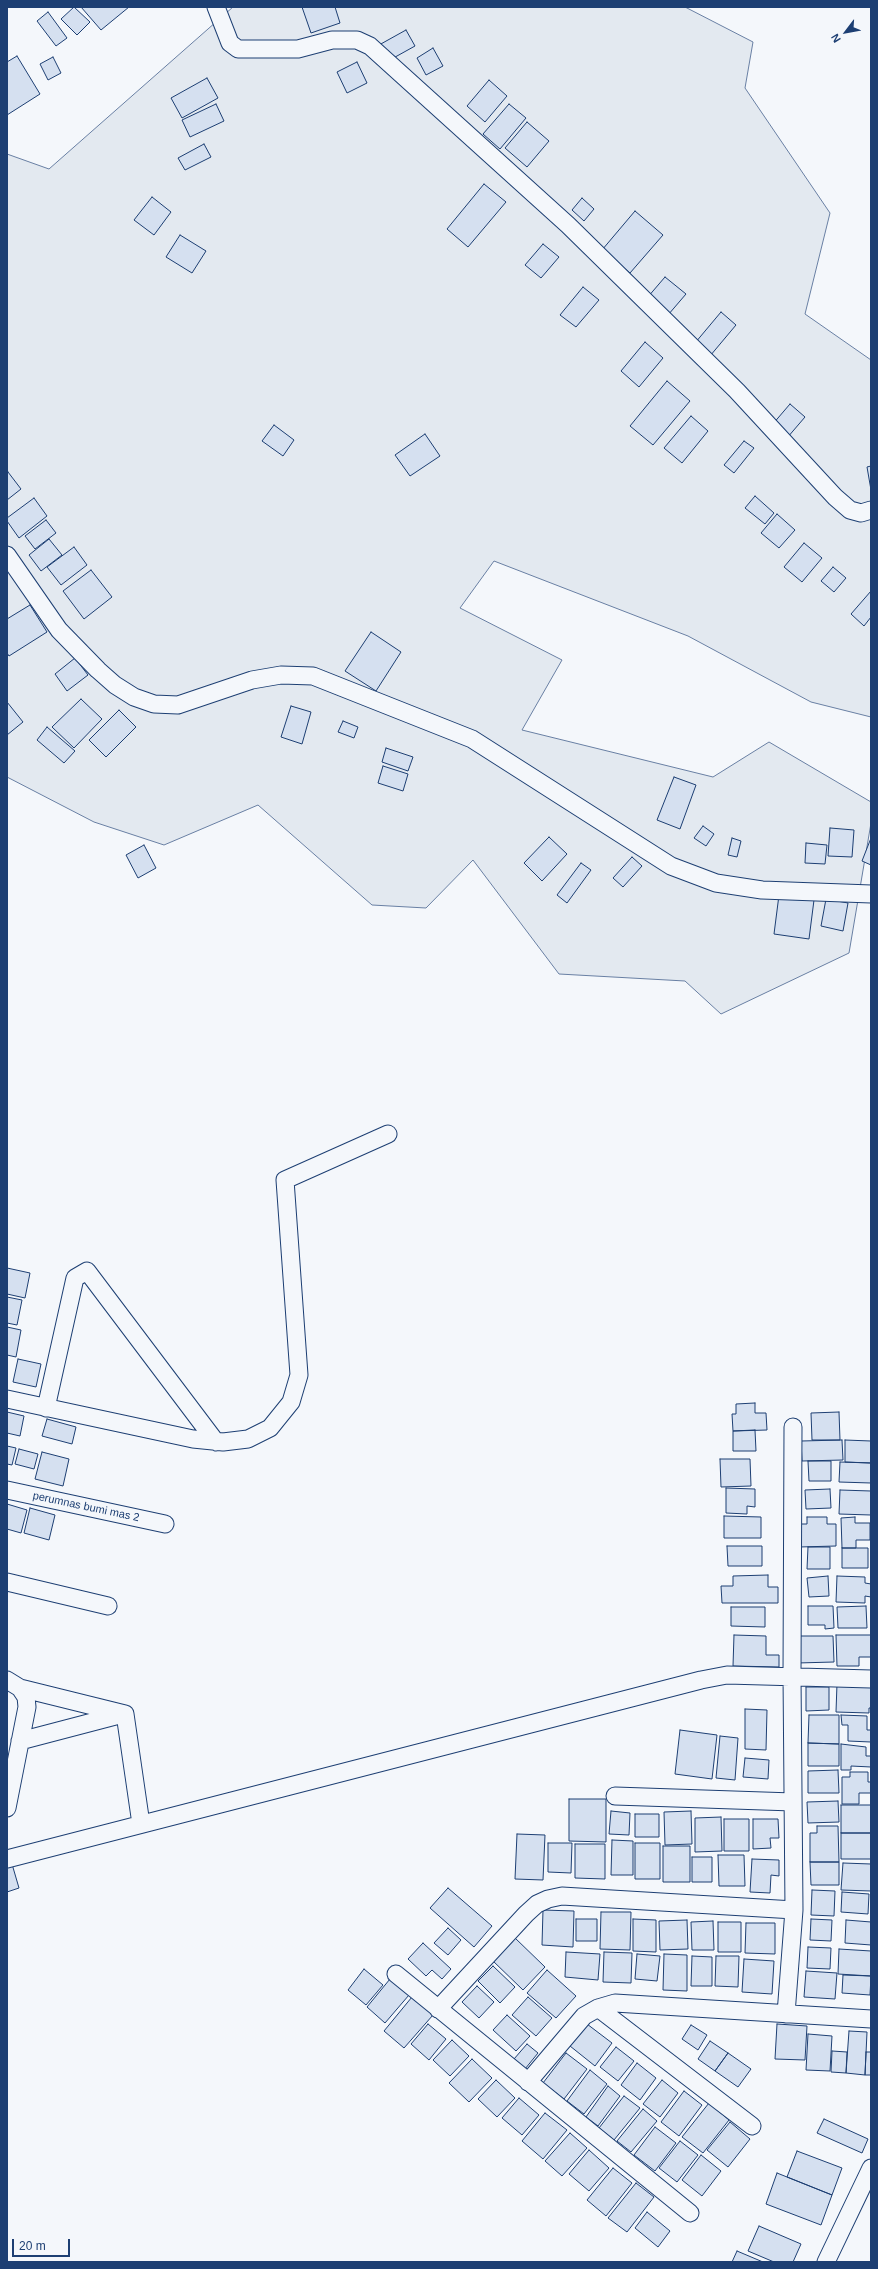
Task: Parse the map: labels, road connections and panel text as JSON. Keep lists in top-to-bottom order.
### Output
{
  "streets": {
    "street": ["perumnas bumi mas 2"]
  },
  "scale_bar": "20 m",
  "north": "bottom left"
}
